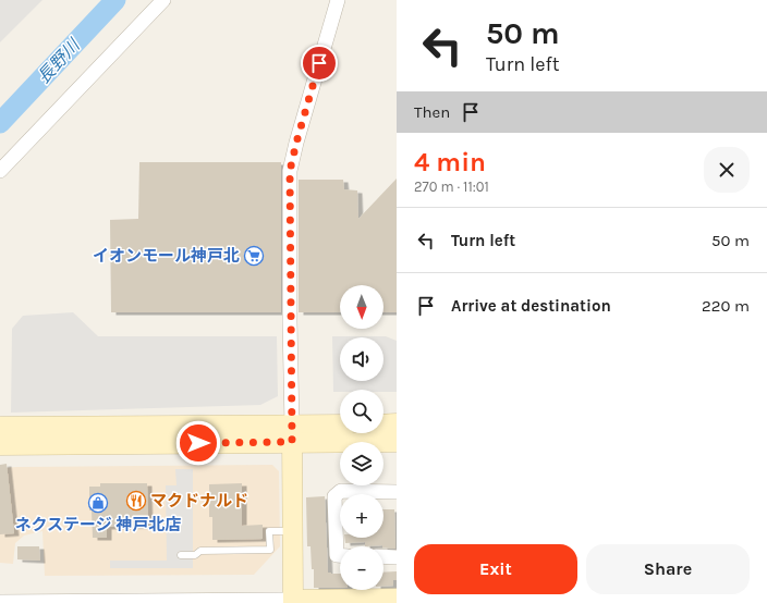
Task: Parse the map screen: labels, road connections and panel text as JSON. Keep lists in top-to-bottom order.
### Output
{
  "water": ["長野川"],
  "places": {
    "supermarket": ["イオンモール神戸北"],
    "restaurant": ["マクドナルド"],
    "shop": ["ネクステージ 神戸北店"]
  },
  "north": "bottom",
  "page": {
    "turn": ["50 m", "Turn left"],
    "then": "Then",
    "heading": ["4 min", "270 m · 11:01"],
    "list": [
      {
        "name": "Turn left",
        "value": "50 m"
      },
      {
        "name": "Arrive at destination",
        "value": "220 m"
      }
    ],
    "map_buttons": ["+", "−"],
    "buttons": ["Exit", "Share"]
  }
}
